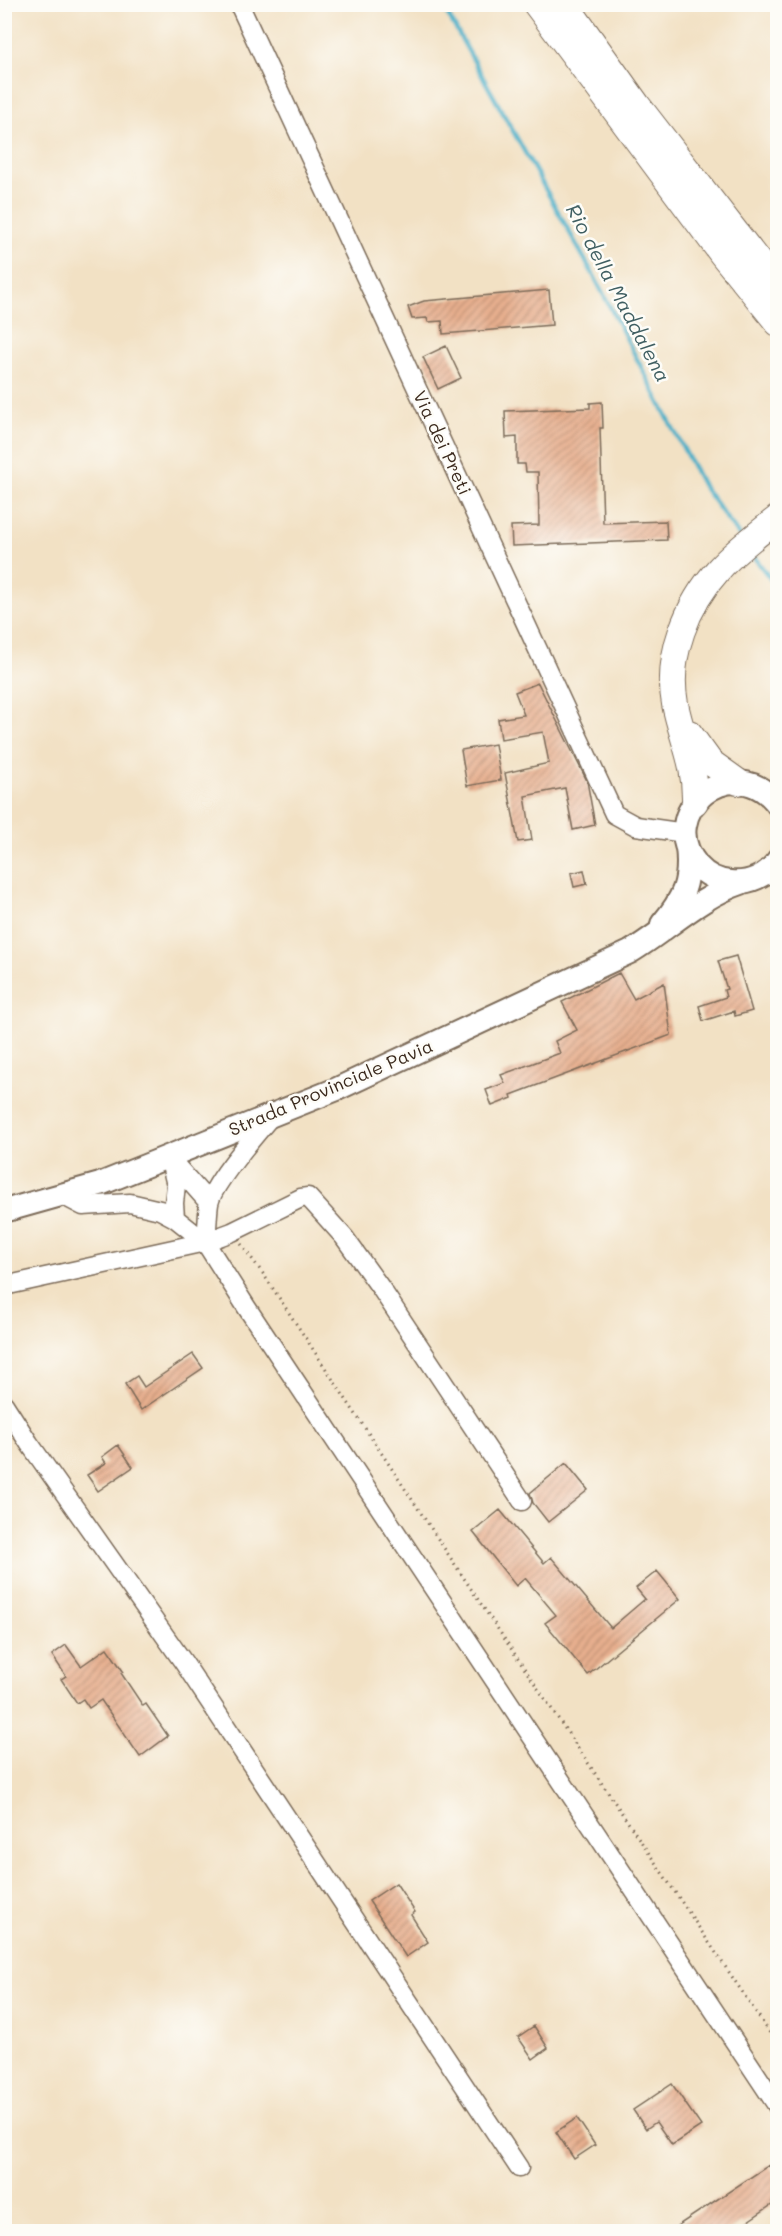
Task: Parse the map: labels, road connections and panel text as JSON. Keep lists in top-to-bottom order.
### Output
{
  "streets": {
    "main road": ["Strada Provinciale Pavia"],
    "street": ["Via dei Preti"]
  },
  "crossings": [
    ["Via dei Preti", "Strada Provinciale Pavia"]
  ],
  "water": ["Rio della Maddalena"]
}
